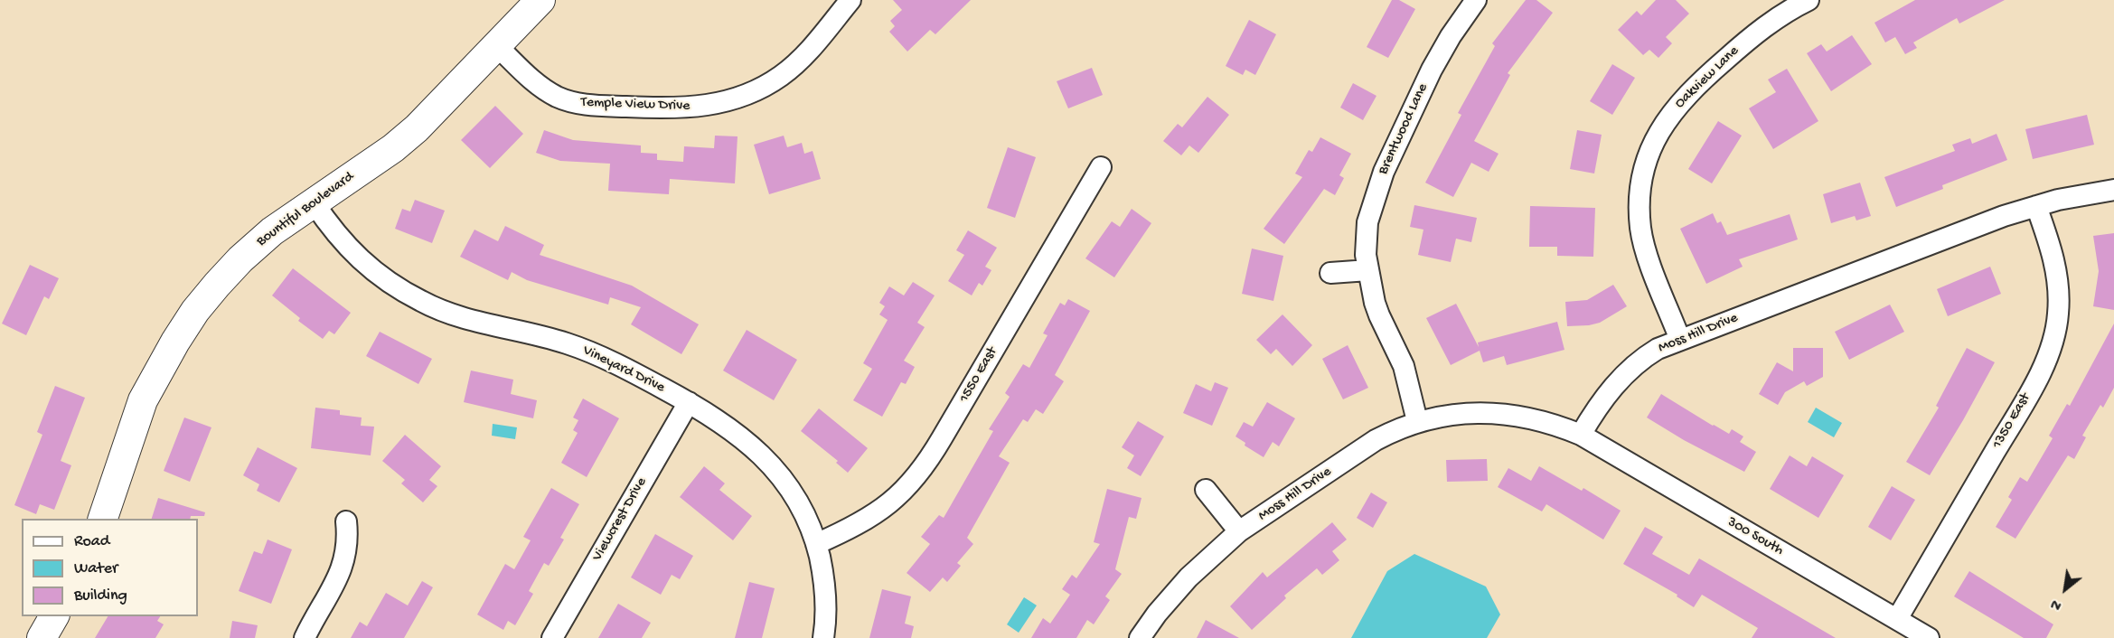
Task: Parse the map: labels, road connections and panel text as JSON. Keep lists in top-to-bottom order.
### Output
{
  "streets": {
    "main road": ["Bountiful Boulevard"],
    "street": [
      "Oakview Lane",
      "Temple View Drive",
      "Brentwood Lane",
      "Moss Hill Drive",
      "Vineyard Drive",
      "1550 East",
      "1350 East",
      "Viewcrest Drive",
      "300 South"
    ]
  },
  "crossings": [
    ["Oakview Lane", "Moss Hill Drive"],
    ["Temple View Drive", "Bountiful Boulevard"],
    ["Brentwood Lane", "Moss Hill Drive"],
    ["Bountiful Boulevard", "Vineyard Drive"],
    ["Moss Hill Drive", "1350 East"],
    ["Moss Hill Drive", "300 South"],
    ["Vineyard Drive", "1550 East"],
    ["Vineyard Drive", "Viewcrest Drive"],
    ["1350 East", "300 South"]
  ],
  "legend": ["Road", "Water", "Building"],
  "north": "bottom left"
}
